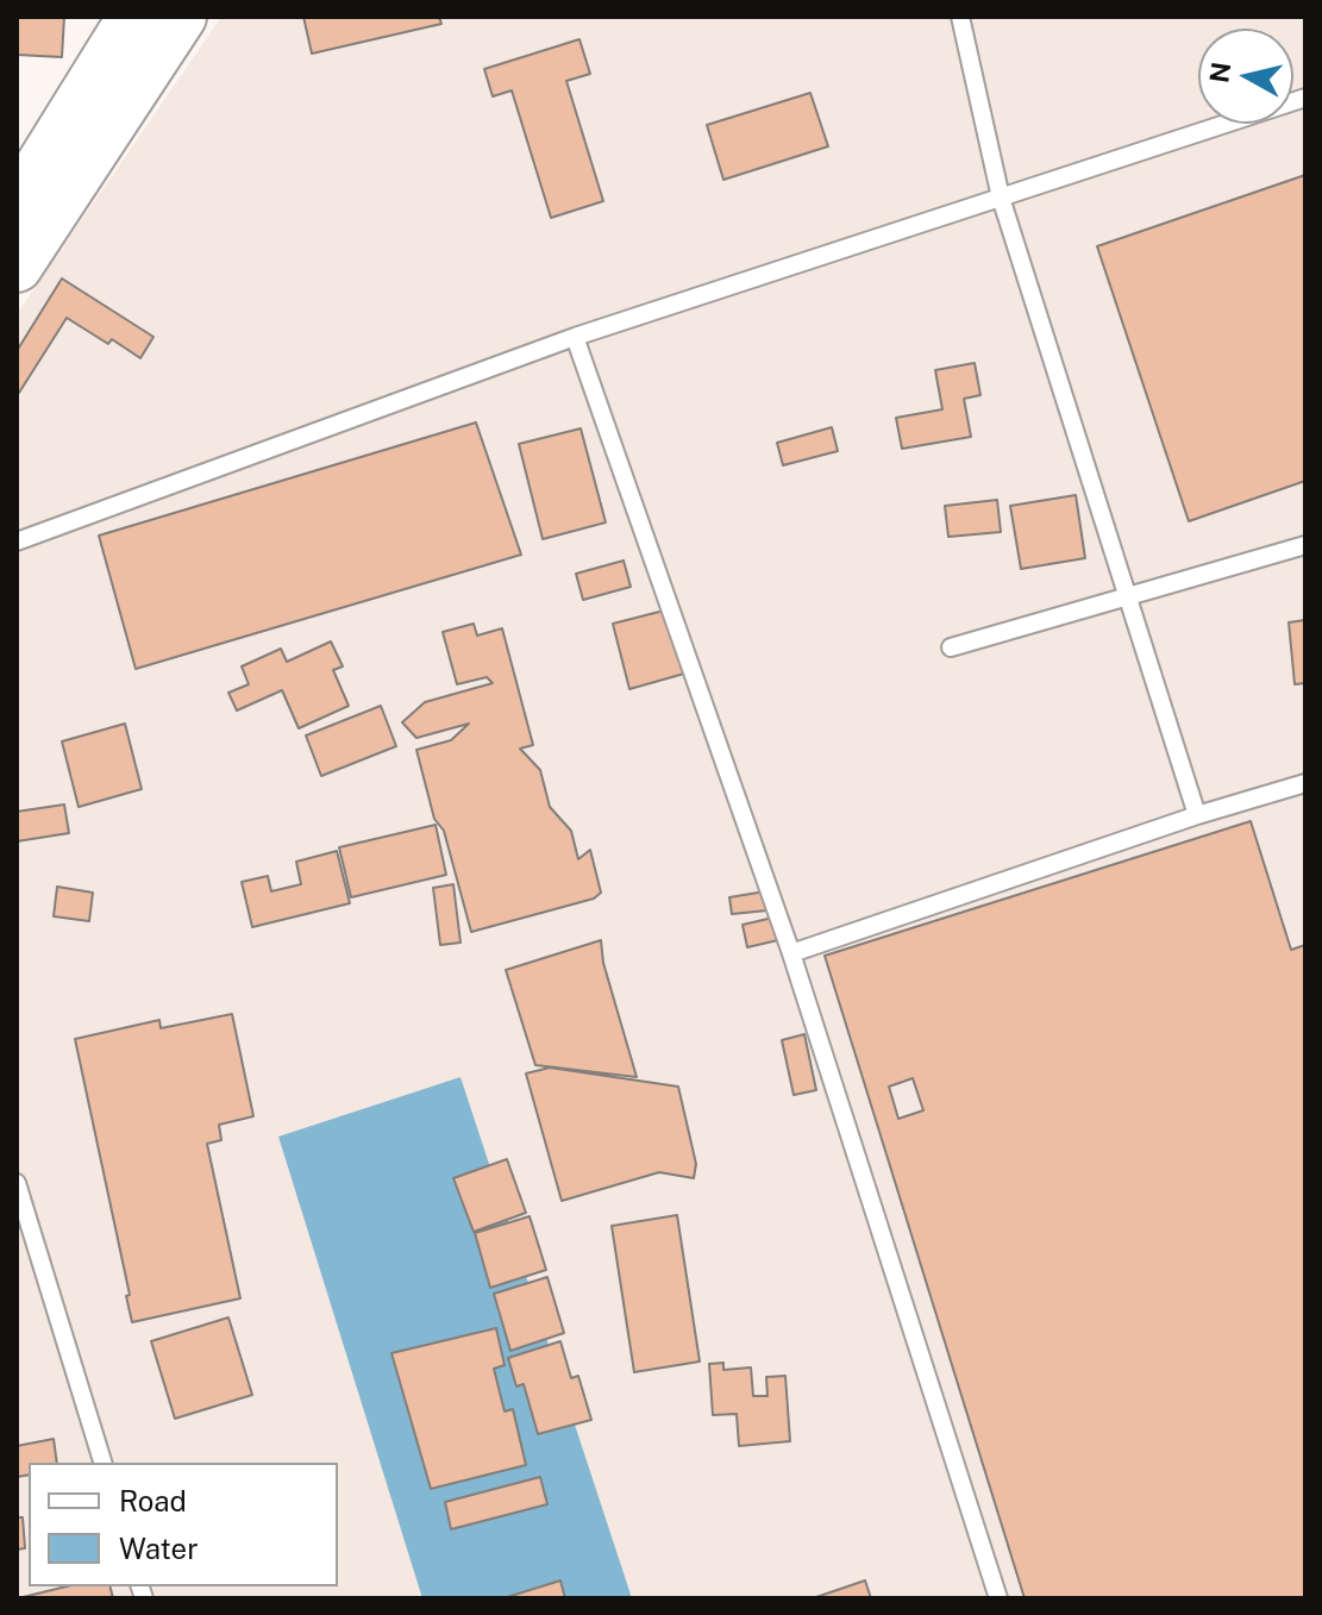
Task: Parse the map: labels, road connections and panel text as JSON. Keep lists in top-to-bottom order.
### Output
{
  "legend": ["Road", "Water"],
  "north": "left"
}
